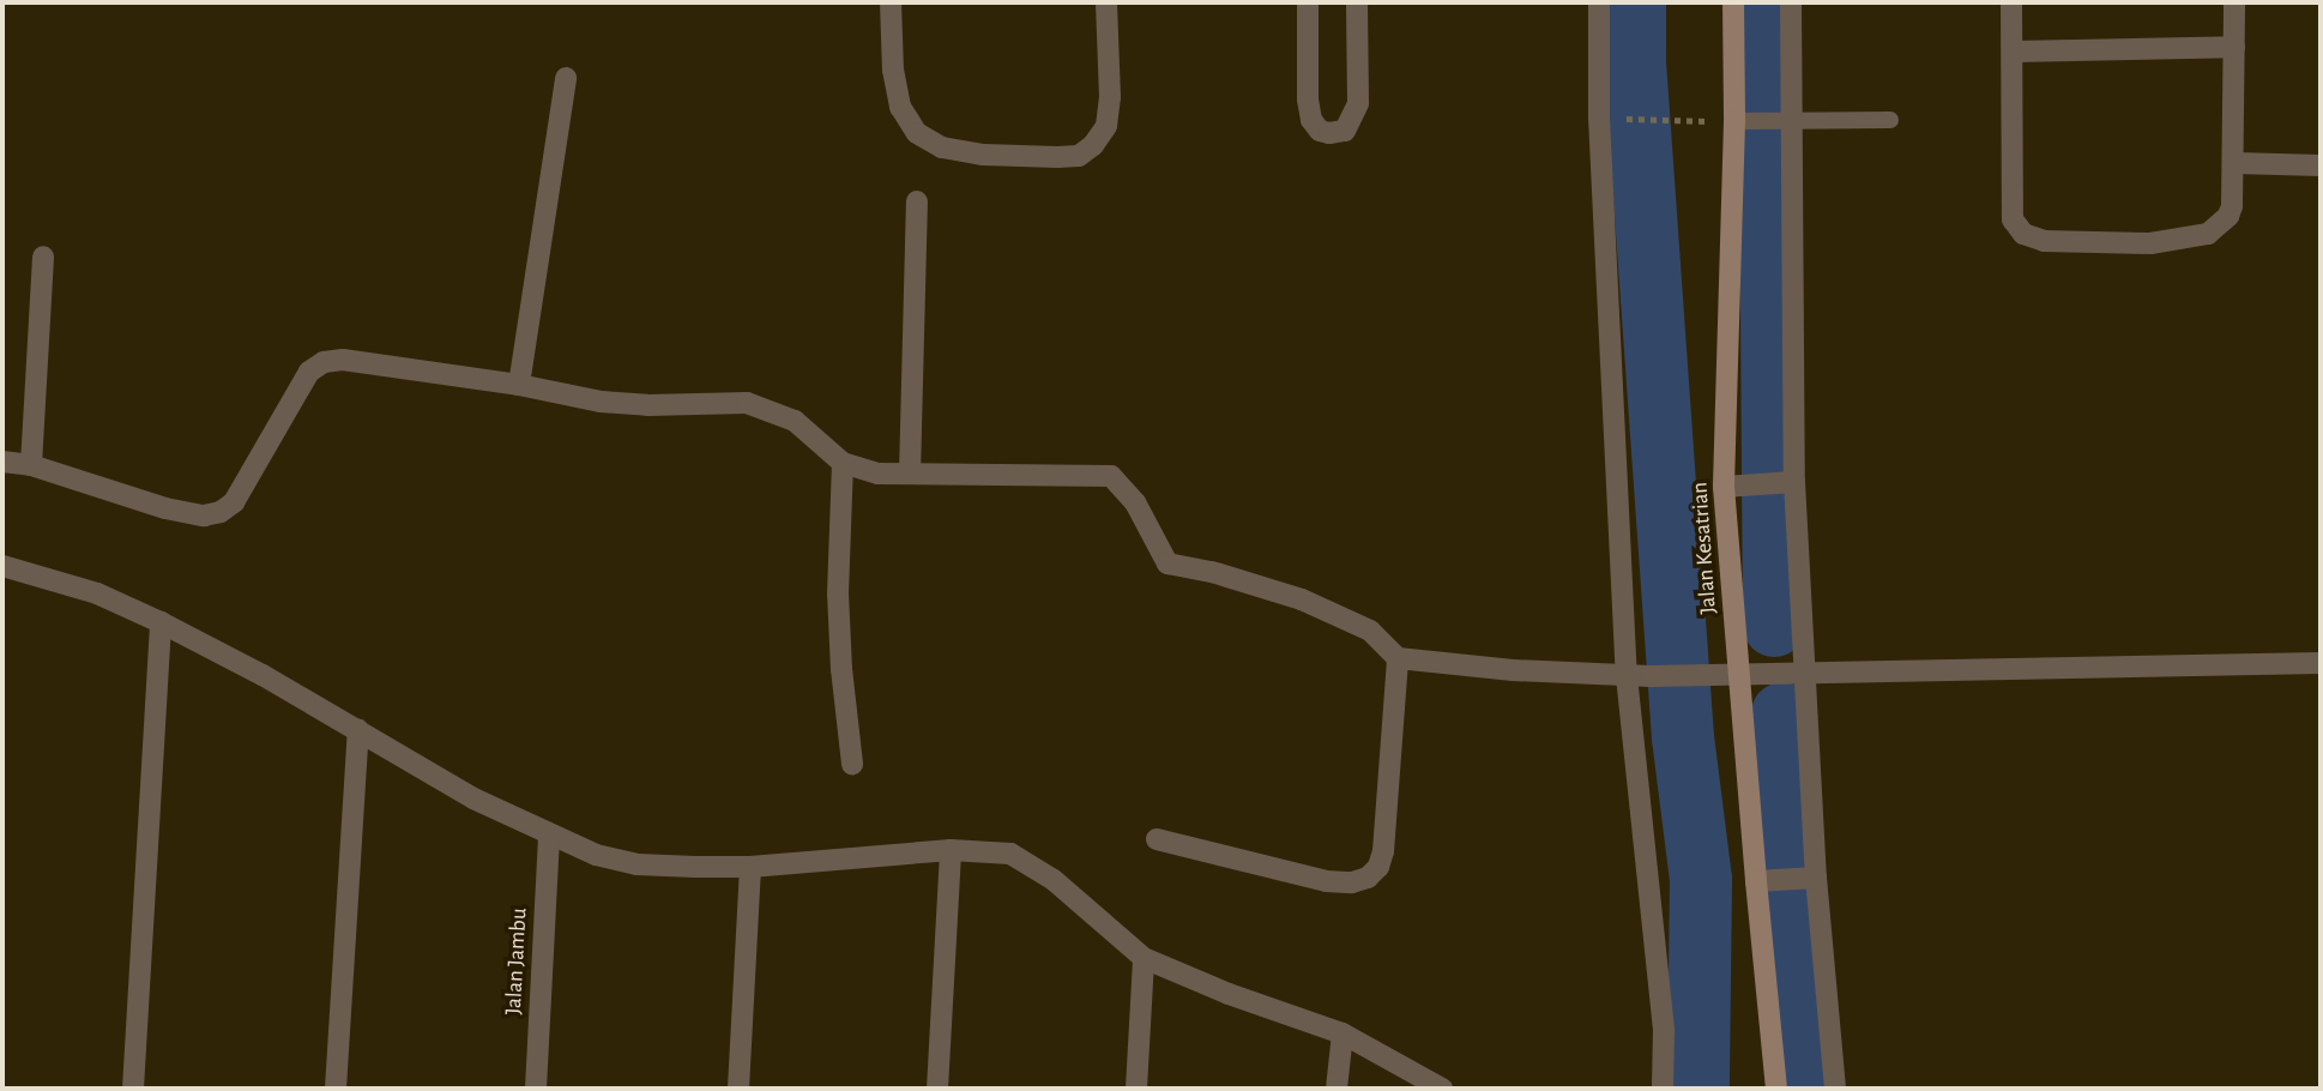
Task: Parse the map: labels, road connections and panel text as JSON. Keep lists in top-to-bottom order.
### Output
{
  "streets": {
    "street": ["Jalan Kesatrian", "Jalan Jambu"]
  }
}
